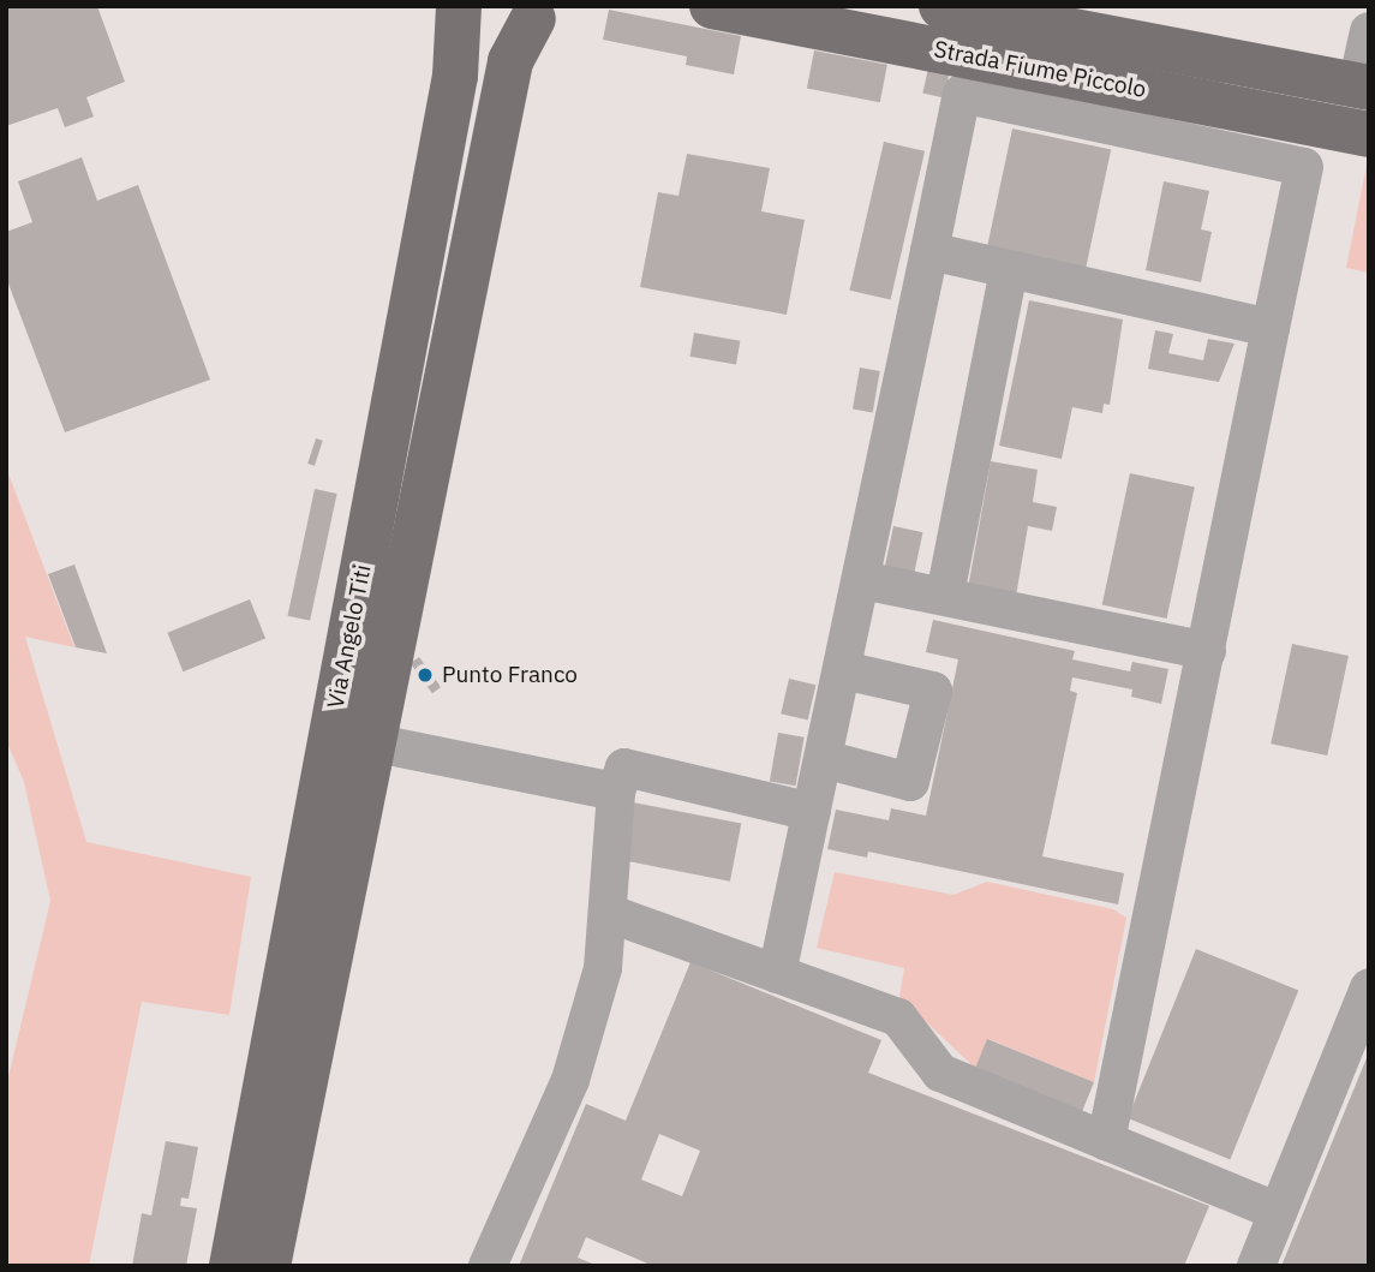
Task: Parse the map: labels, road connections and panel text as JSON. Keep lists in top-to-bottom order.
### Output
{
  "streets": {
    "main road": ["Strada Fiume Piccolo", "Via Angelo Titi"]
  },
  "places": ["Punto Franco"]
}
